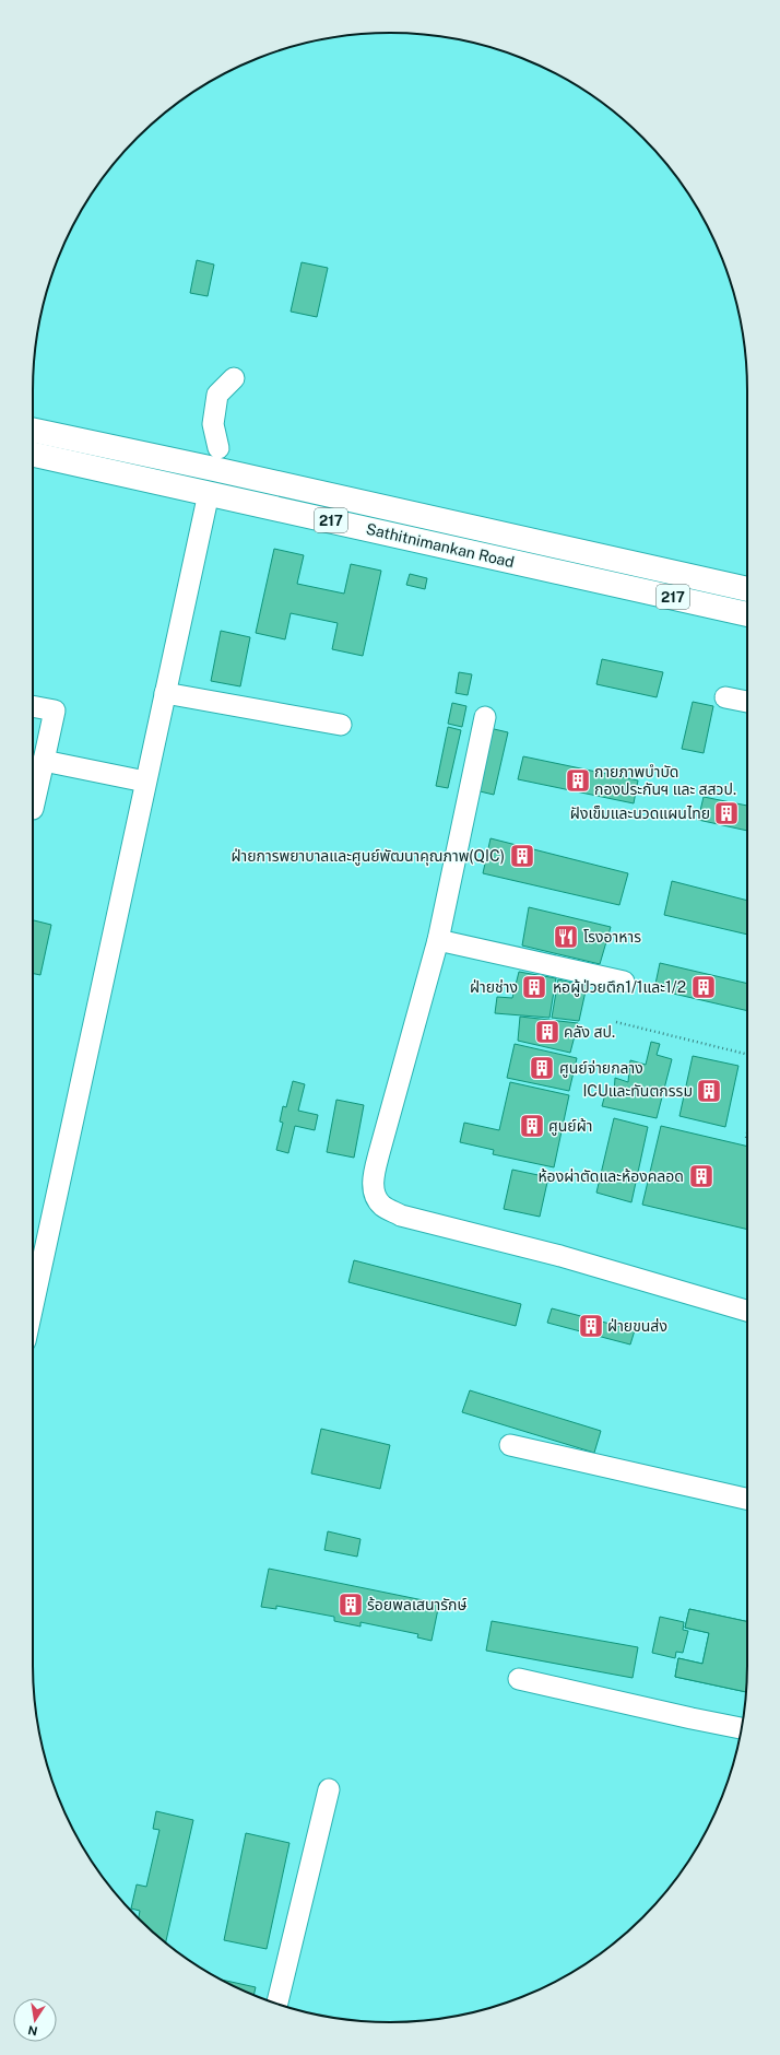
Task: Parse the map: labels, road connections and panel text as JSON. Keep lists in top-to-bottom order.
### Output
{
  "streets": {
    "main road": ["217", "Sathitnimankan Road"]
  },
  "places": {
    "building": [
      "กายภาพบำบัด กองประกันฯ และ สสวป.",
      "ฝังเข็มและนวดแผนไทย",
      "ฝ่ายการพยาบาลและศูนย์พัฒนาคุณภาพ(QIC)",
      "ฝ่ายช่าง",
      "หอผู้ป่วยตึก1/1และ1/2",
      "คลัง สป.",
      "ศูนย์จ่ายกลาง",
      "ICUและทันตกรรม",
      "ศูนย์ผ้า",
      "ห้องผ่าตัดและห้องคลอด",
      "ฝ่ายขนส่ง",
      "ร้อยพลเสนารักษ์"
    ],
    "restaurant": ["โรงอาหาร"]
  },
  "north": "bottom"
}
